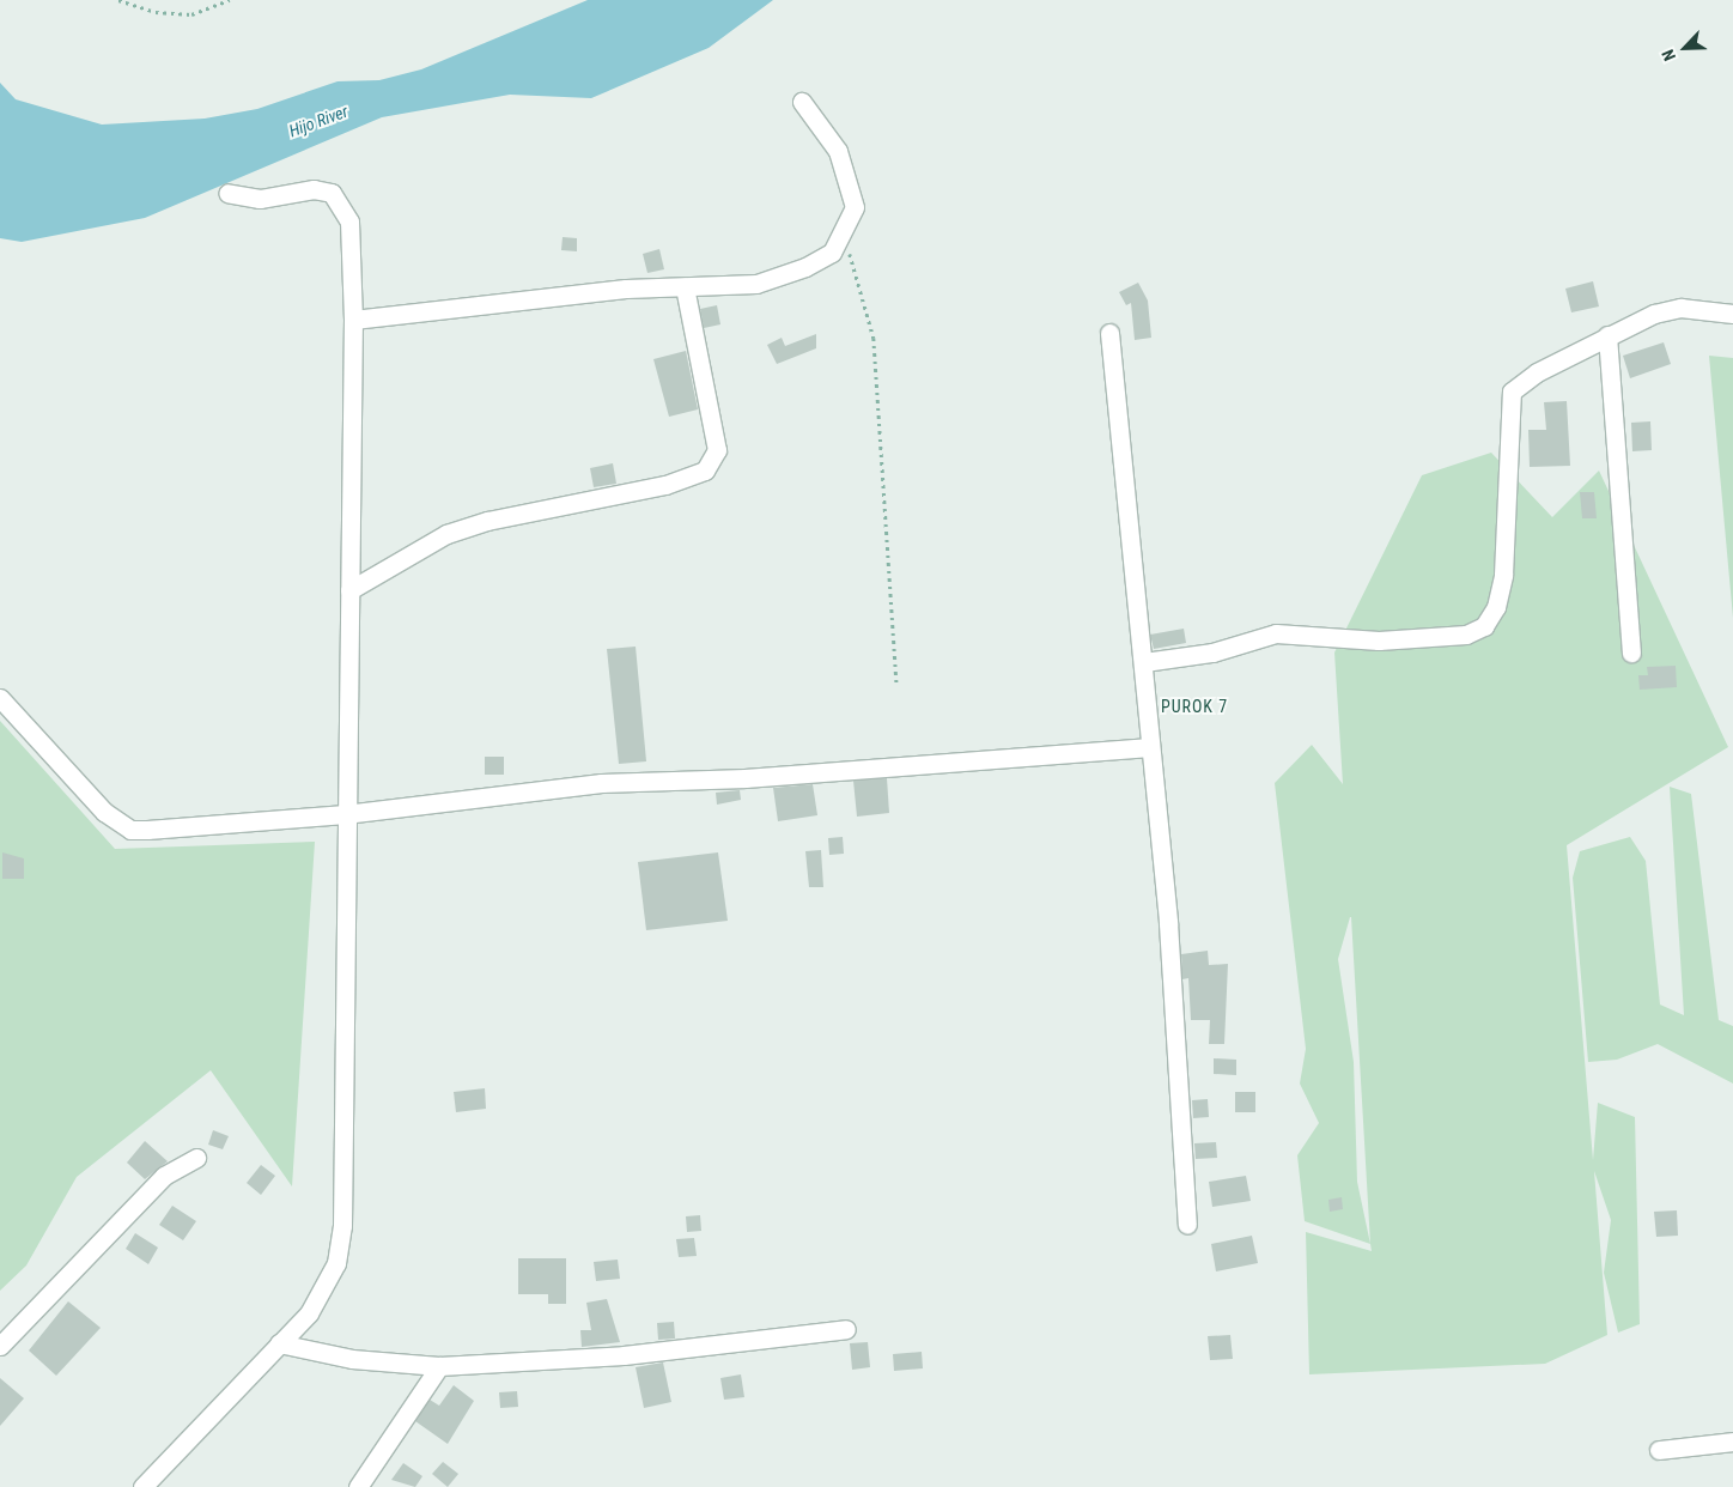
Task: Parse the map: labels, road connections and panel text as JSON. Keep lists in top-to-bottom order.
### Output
{
  "districts": ["PUROK 7"],
  "water": ["Hijo River"],
  "north": "bottom left"
}
